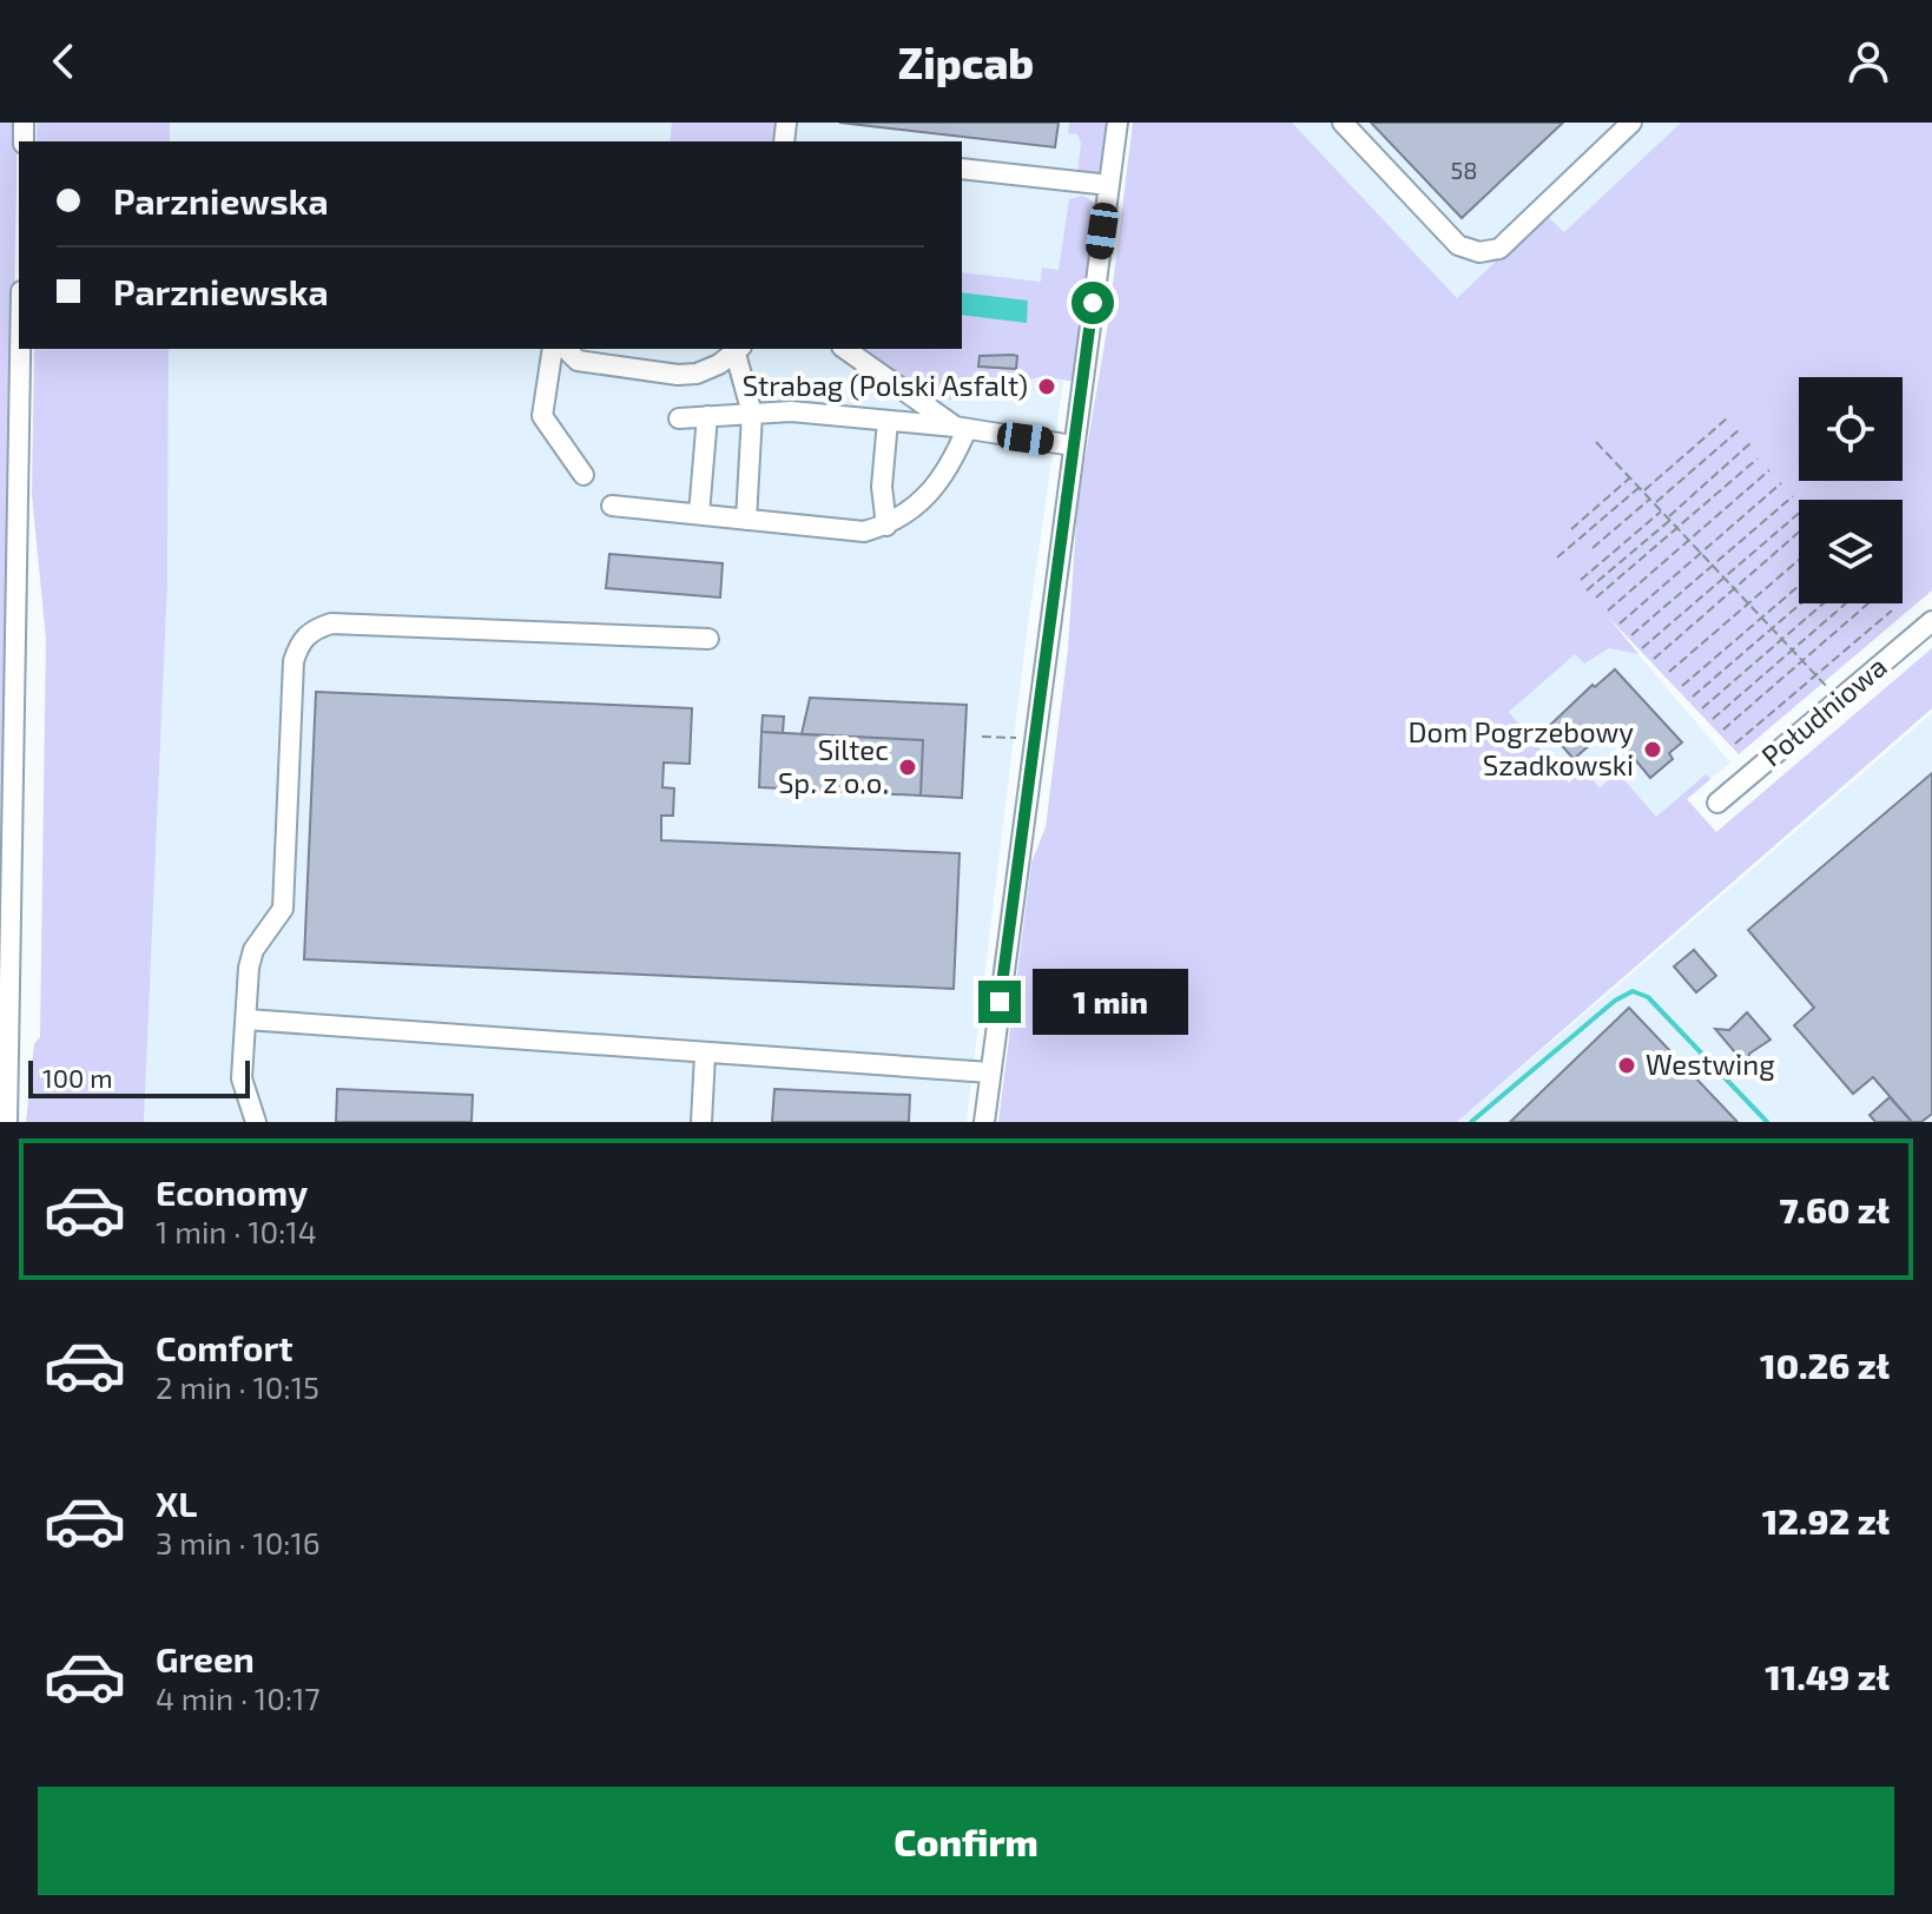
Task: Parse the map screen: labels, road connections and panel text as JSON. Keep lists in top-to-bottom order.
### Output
{
  "streets": {
    "street": ["Południowa"]
  },
  "places": [
    "Strabag (Polski Asfalt)",
    "Dom Pogrzebowy Szadkowski",
    "Siltec Sp. z o.o.",
    "Westwing"
  ],
  "house_numbers": ["58"],
  "scale_bar": "100 m",
  "page": {
    "header": "Zipcab",
    "banner": ["Parzniewska", "Parzniewska"],
    "bubble": "1 min",
    "scale": "100 m",
    "list": [
      {
        "name": "Economy",
        "note": "1 min · 10:14",
        "value": "7.60 zł"
      },
      {
        "name": "Comfort",
        "note": "2 min · 10:15",
        "value": "10.26 zł"
      },
      {
        "name": "XL",
        "note": "3 min · 10:16",
        "value": "12.92 zł"
      },
      {
        "name": "Green",
        "note": "4 min · 10:17",
        "value": "11.49 zł"
      }
    ],
    "buttons": "Confirm"
  }
}
